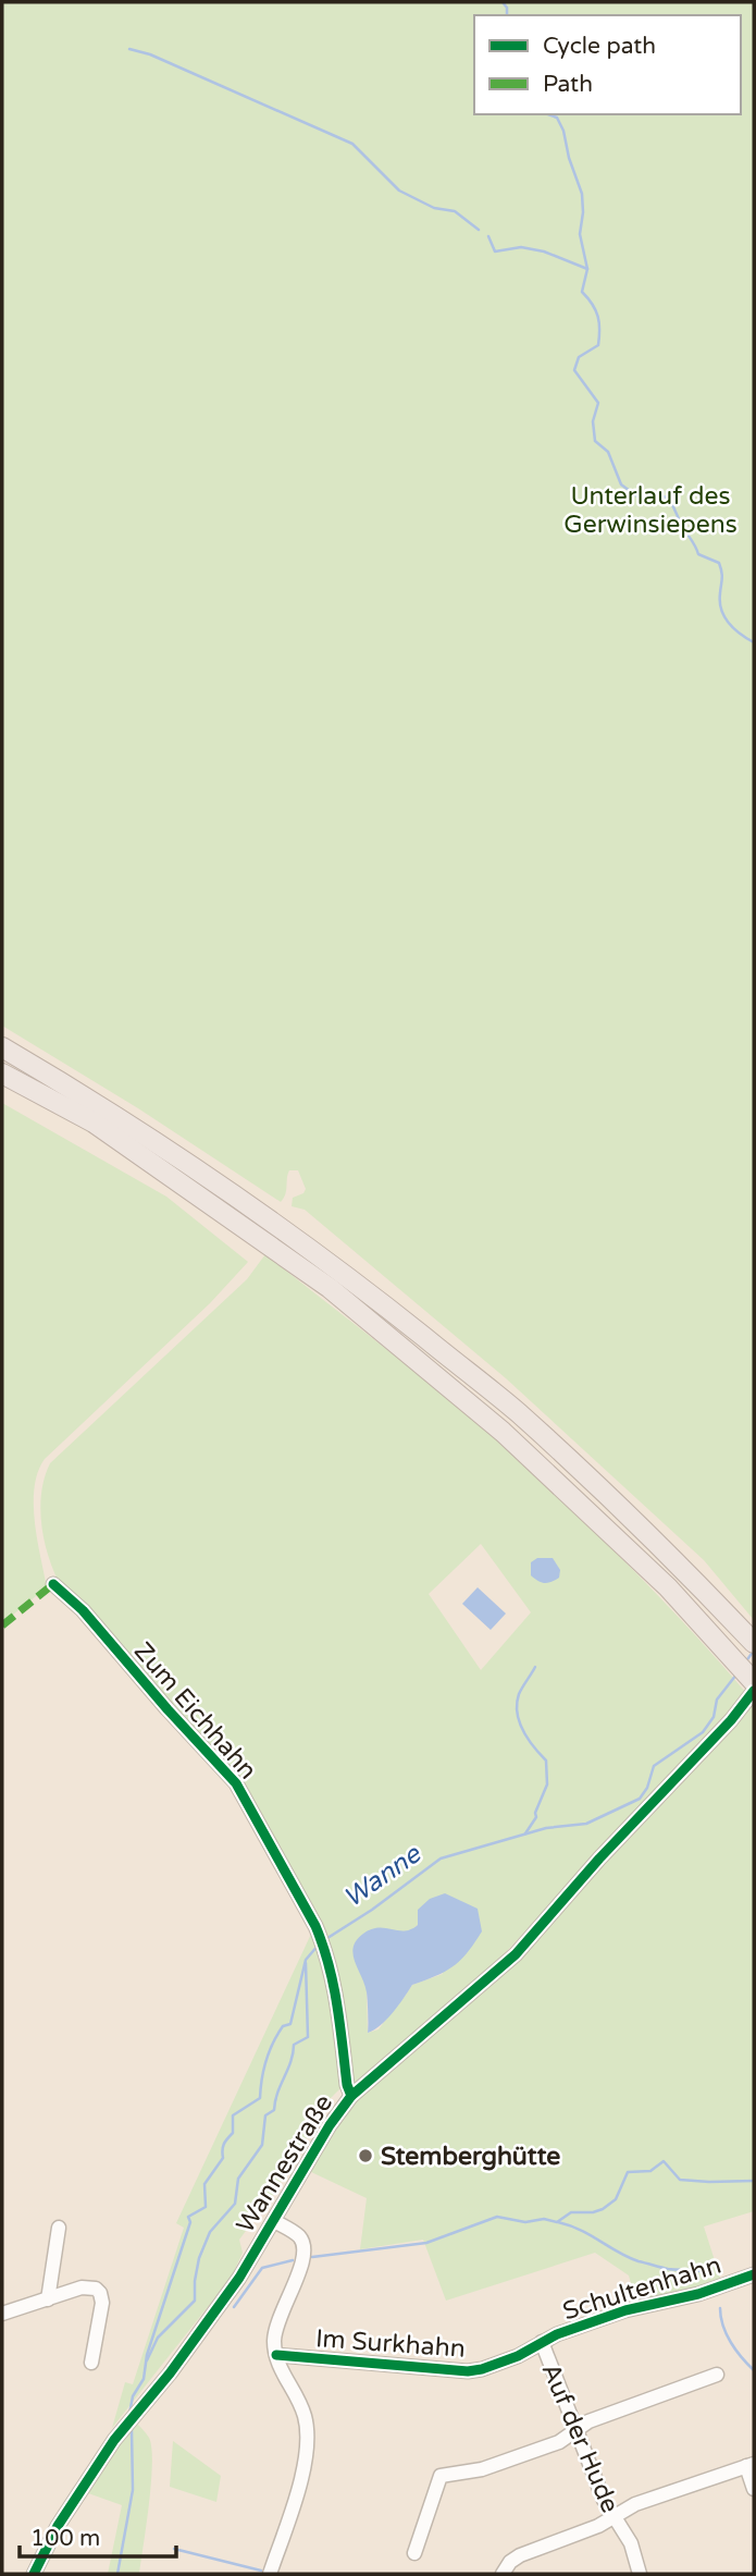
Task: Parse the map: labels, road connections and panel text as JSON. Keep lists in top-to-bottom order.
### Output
{
  "streets": {
    "street": [
      "Zum Eichhahn",
      "Wannestraße",
      "Schultenhahn",
      "Im Surkhahn",
      "Auf der Hude"
    ]
  },
  "crossings": [
    ["Zum Eichhahn", "Wannestraße"],
    ["Schultenhahn", "Im Surkhahn"],
    ["Schultenhahn", "Auf der Hude"],
    ["Im Surkhahn", "Auf der Hude"]
  ],
  "water": ["Wanne"],
  "parks": ["Unterlauf des Gerwinsiepens"],
  "places": ["Stemberghütte"],
  "legend": ["Cycle path", "Path"],
  "scale_bar": "100 m"
}
